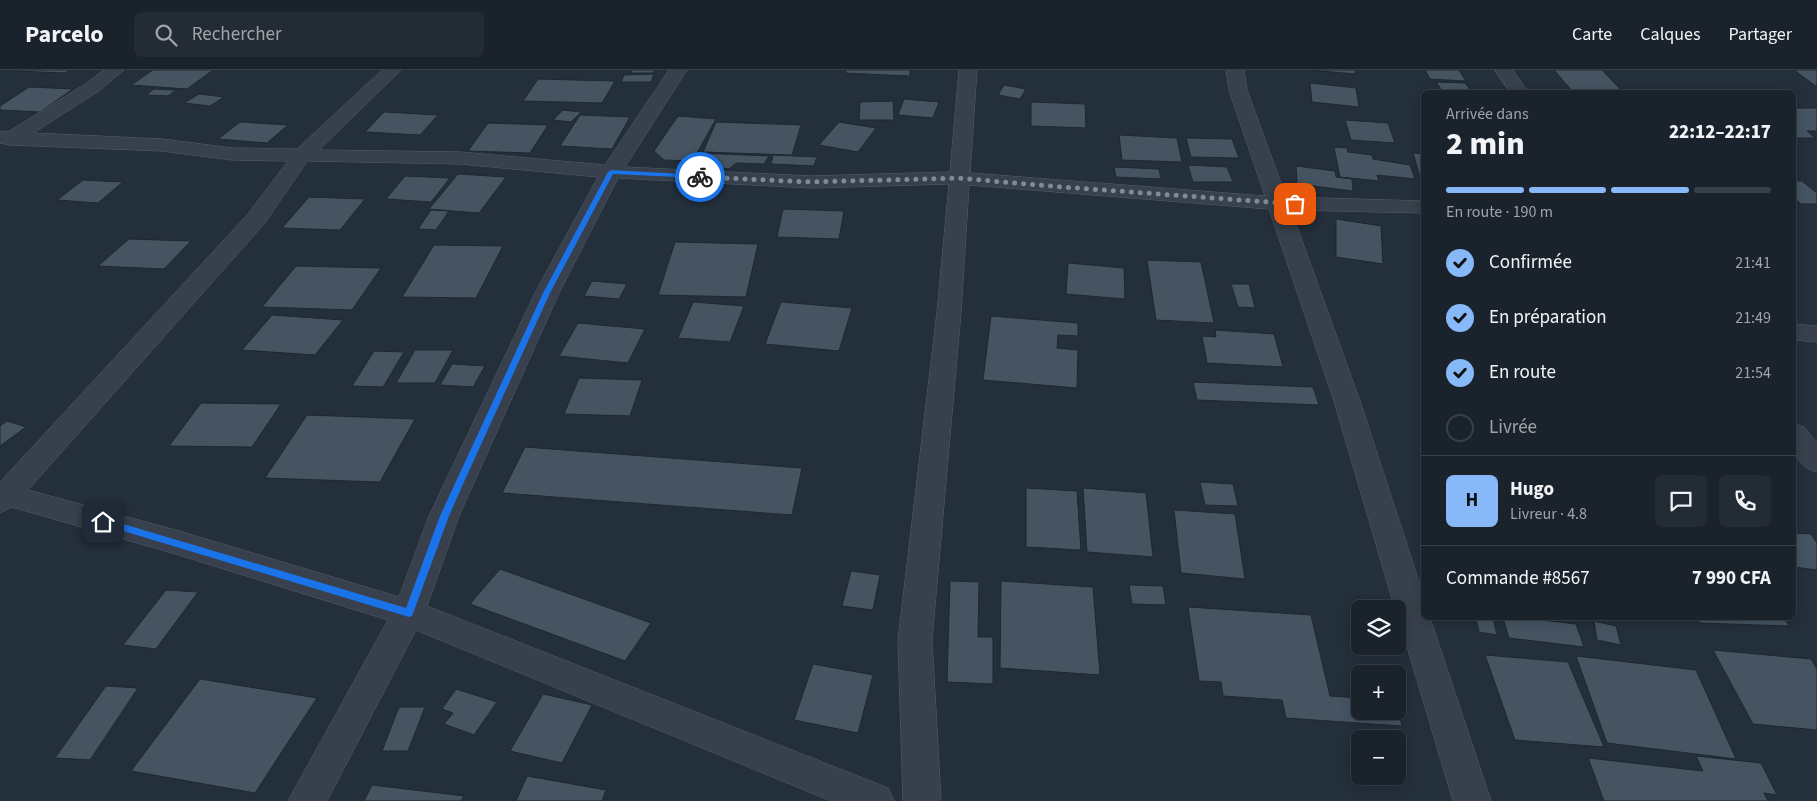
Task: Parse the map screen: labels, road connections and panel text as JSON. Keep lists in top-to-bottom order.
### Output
{
  "page": {
    "header": "Parcelo",
    "search": "Rechercher",
    "nav": ["Carte", "Calques", "Partager"],
    "heading": ["2 min", "Arrivée dans", "22:12–22:17"],
    "panel": [
      "Hugo",
      "Livreur · 4.8",
      "Commande #8567",
      "7 990 CFA"
    ],
    "bar": "En route · 190 m",
    "list": [
      ["Confirmée", "21:41"],
      ["En préparation", "21:49"],
      ["En route", "21:54"],
      "Livrée"
    ],
    "round": "H",
    "map_buttons": ["+", "−"]
  }
}
